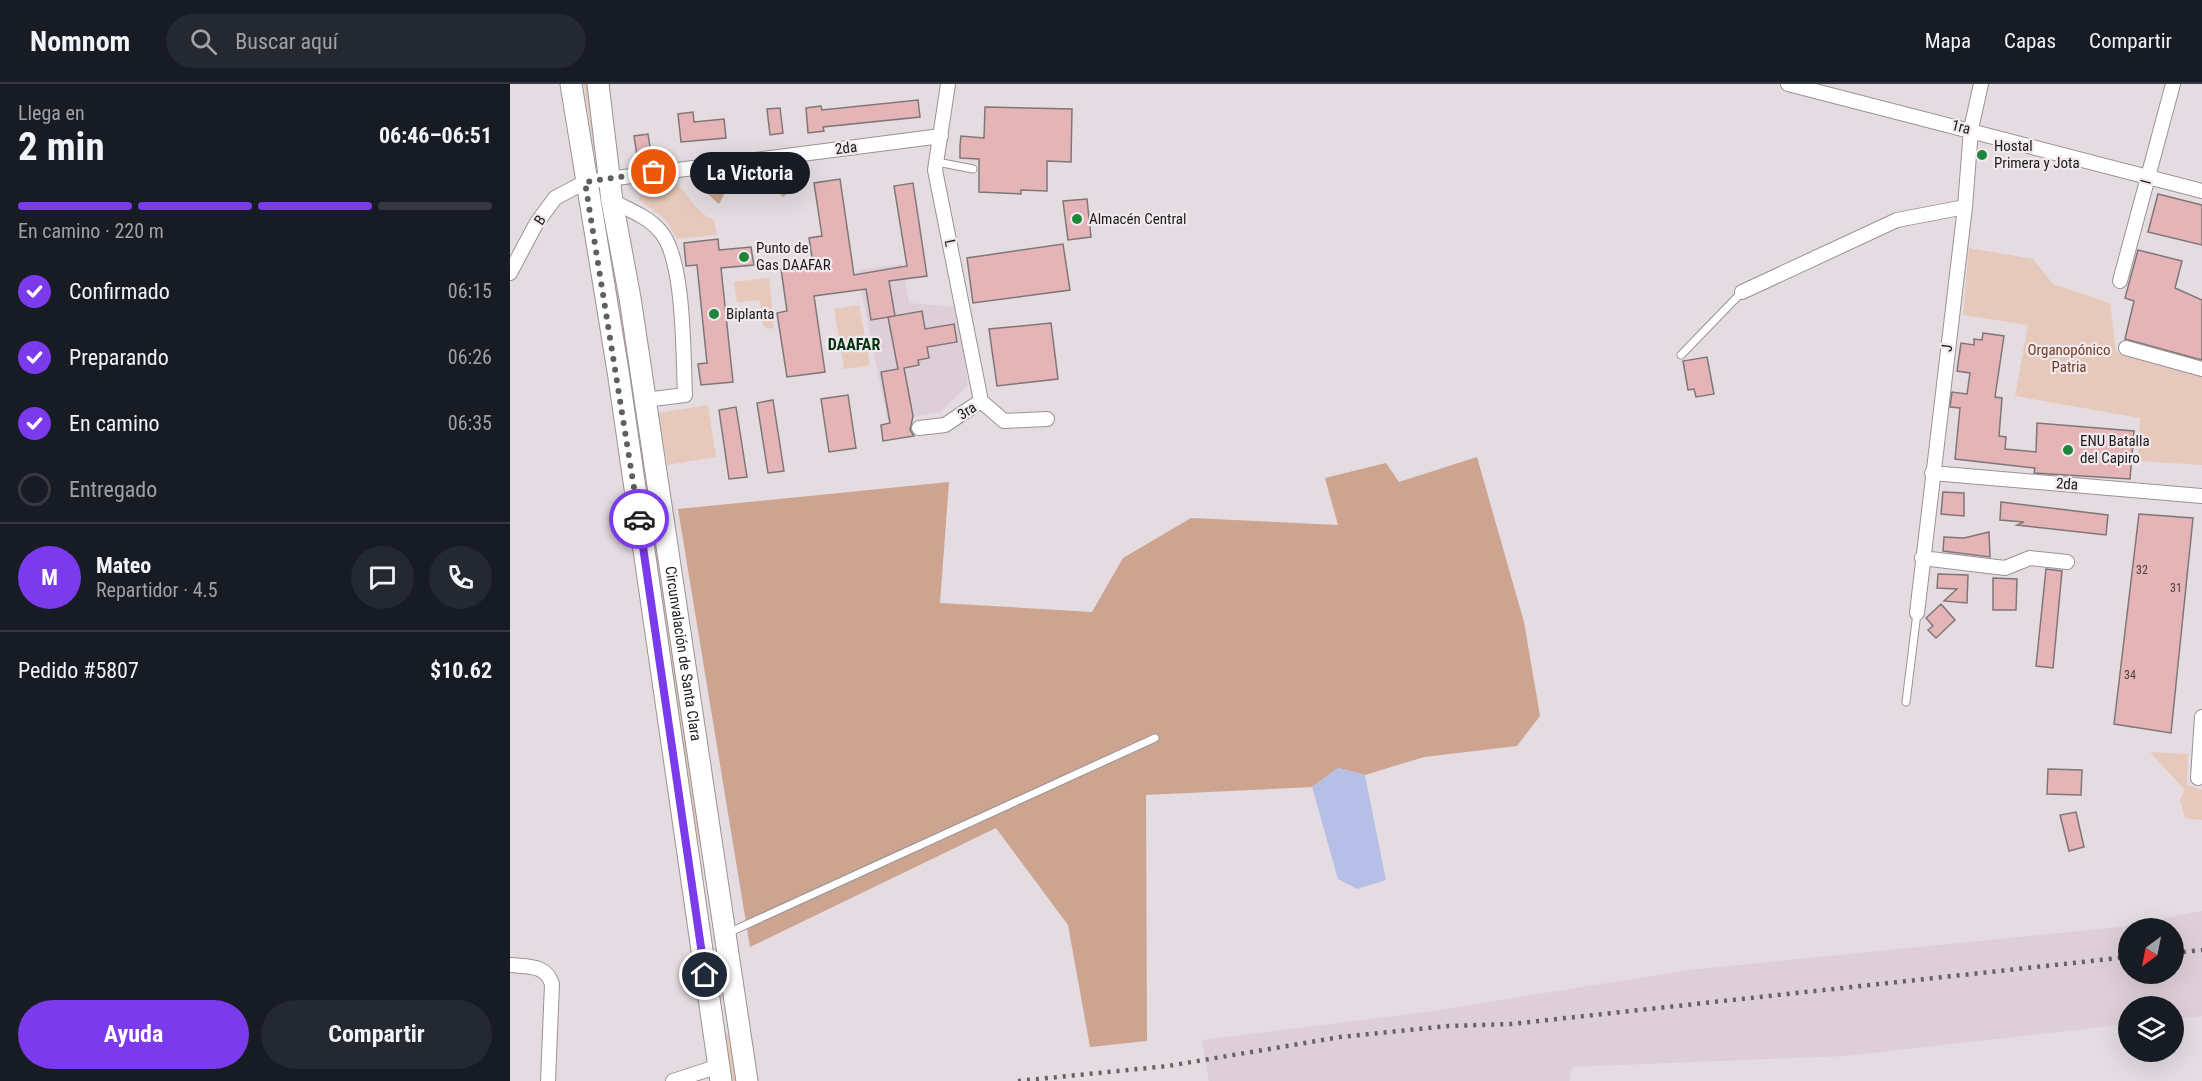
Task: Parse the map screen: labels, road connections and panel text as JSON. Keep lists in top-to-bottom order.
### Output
{
  "streets": {
    "highway": ["Circunvalación de Santa Clara"],
    "street": [
      "1ra",
      "2da",
      "I",
      "B",
      "L",
      "J",
      "3ra"
    ]
  },
  "crossings": [
    ["1ra", "I"],
    ["1ra", "J"],
    ["2da", "B"],
    ["2da", "L"],
    ["2da", "J"],
    ["2da", "Circunvalación de Santa Clara"],
    ["B", "Circunvalación de Santa Clara"],
    ["L", "3ra"]
  ],
  "districts": ["DAAFAR"],
  "parks": ["Organopónico Patria"],
  "places": [
    "Hostal Primera y Jota",
    "La Victoria",
    "Almacén Central",
    "Punto de Gas DAAFAR",
    "Biplanta",
    "ENU Batalla del Capiro"
  ],
  "house_numbers": ["32", "31", "34"],
  "north": "bottom left",
  "page": {
    "header": "Nomnom",
    "search": "Buscar aquí",
    "nav": ["Mapa", "Capas", "Compartir"],
    "heading": ["2 min", "Llega en", "06:46–06:51"],
    "panel": [
      "Mateo",
      "Repartidor · 4.5",
      "Pedido #5807",
      "$10.62"
    ],
    "bubble": "La Victoria",
    "bar": "En camino · 220 m",
    "list": [
      ["Confirmado", "06:15"],
      ["Preparando", "06:26"],
      ["En camino", "06:35"],
      "Entregado"
    ],
    "round": "M",
    "buttons": ["Ayuda", "Compartir"]
  }
}
